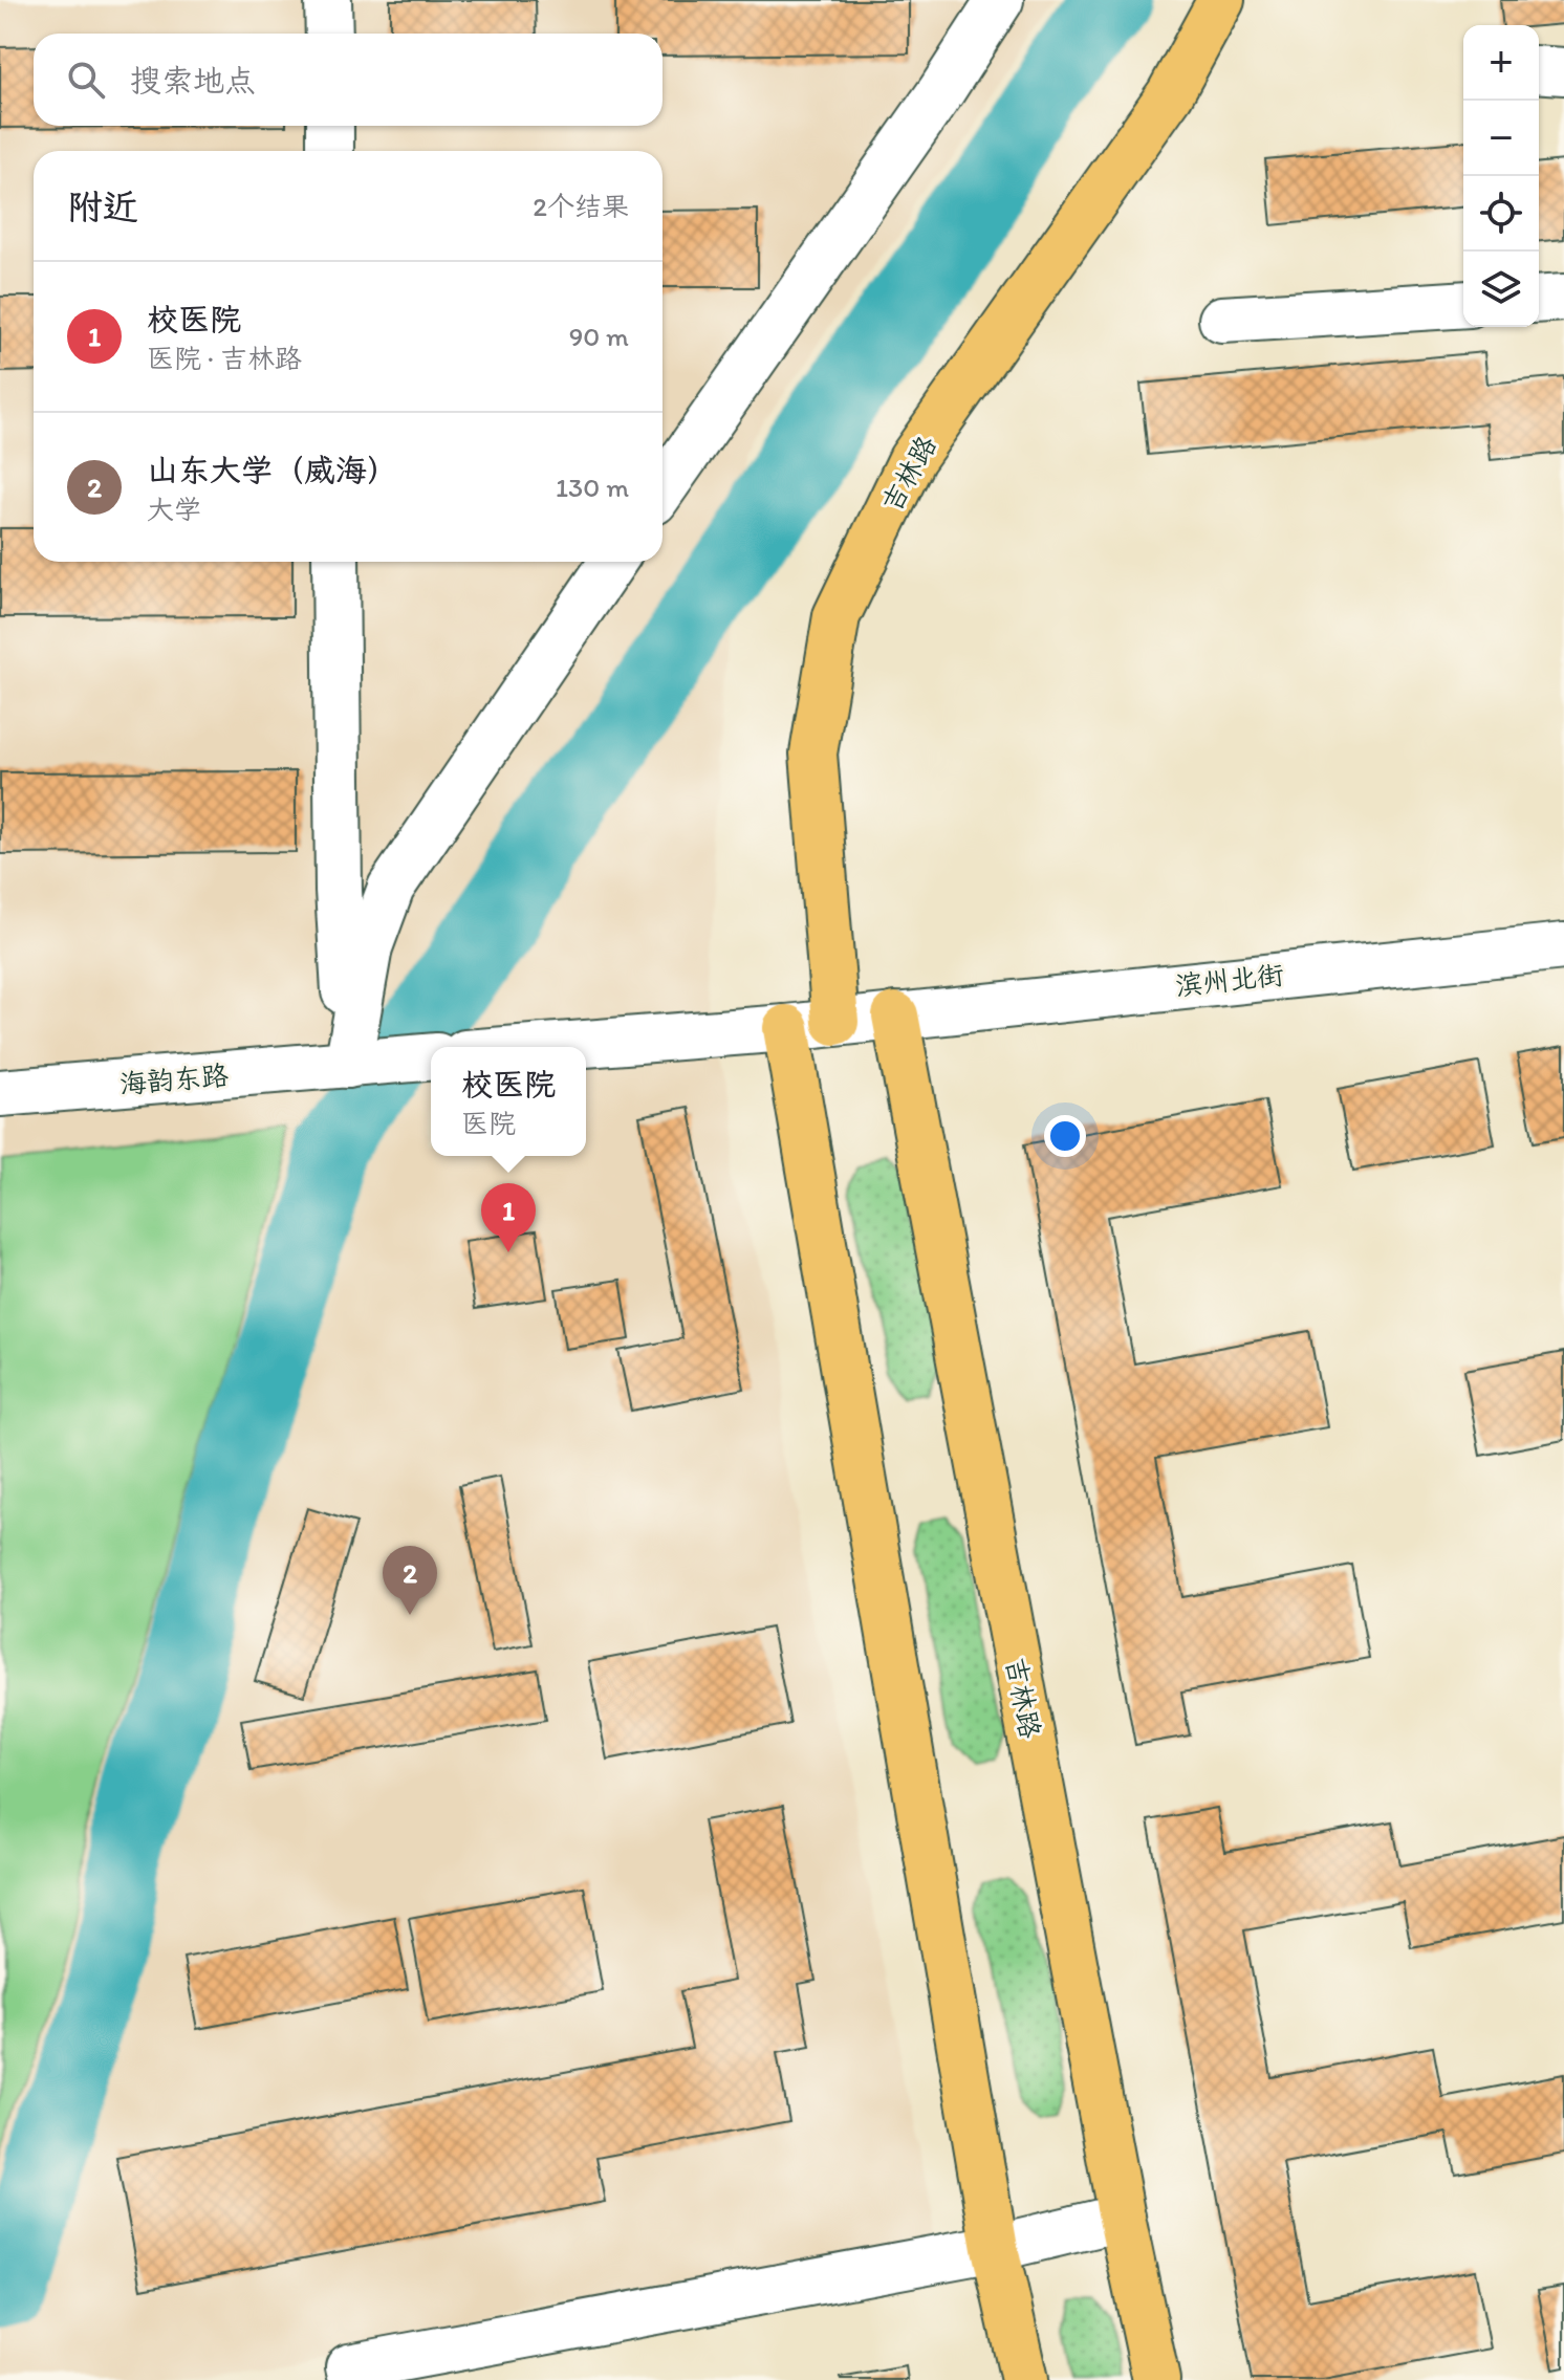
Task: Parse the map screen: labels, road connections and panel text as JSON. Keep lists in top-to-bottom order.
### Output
{
  "streets": {
    "main road": ["吉林路"],
    "street": ["滨州北街", "海韵东路"]
  },
  "crossings": [
    ["吉林路", "滨州北街"]
  ],
  "page": {
    "map_buttons": ["+", "−"],
    "search": "搜索地点",
    "heading": ["附近", "2个结果"],
    "list": [
      {
        "mark": "1",
        "name": "校医院",
        "note": "医院 · 吉林路",
        "value": "90 m"
      },
      {
        "mark": "2",
        "name": "山东大学（威海）",
        "note": "大学",
        "value": "130 m"
      }
    ],
    "popup": ["校医院", "医院"],
    "pins": ["1", "2"]
  }
}
